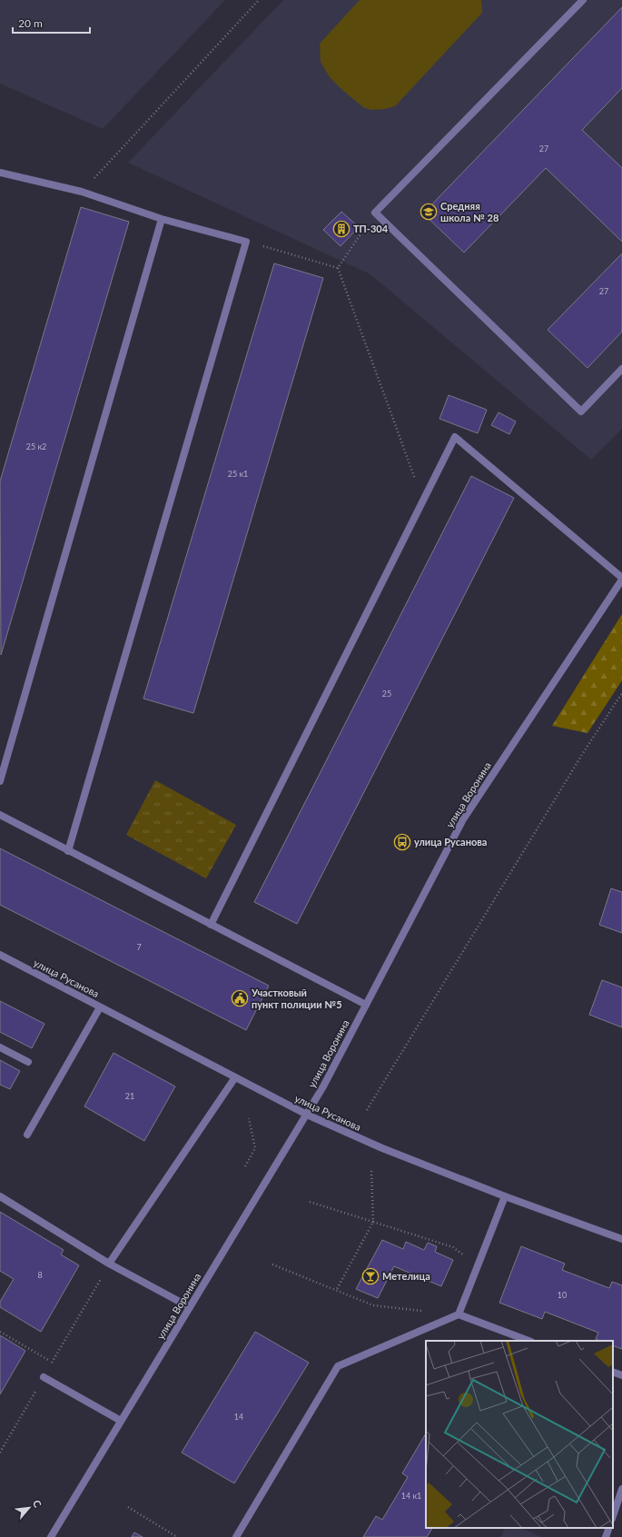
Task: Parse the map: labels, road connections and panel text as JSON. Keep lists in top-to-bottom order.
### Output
{
  "streets": {
    "street": ["улица Воронина", "улица Русанова"]
  },
  "crossings": [
    ["улица Воронина", "улица Русанова"]
  ],
  "places": {
    "school or university": ["Средняя школа № 28"],
    "building": ["ТП-304"],
    "bus stop": ["улица Русанова"],
    "public building": ["Участковый пункт полиции №5"],
    "bar": ["Метелица"]
  },
  "house_numbers": [
    "27",
    "27",
    "25 к2",
    "25 к1",
    "25",
    "7",
    "21",
    "8",
    "10",
    "14",
    "14 к1"
  ],
  "scale_bar": "20 m",
  "north": "top right"
}
